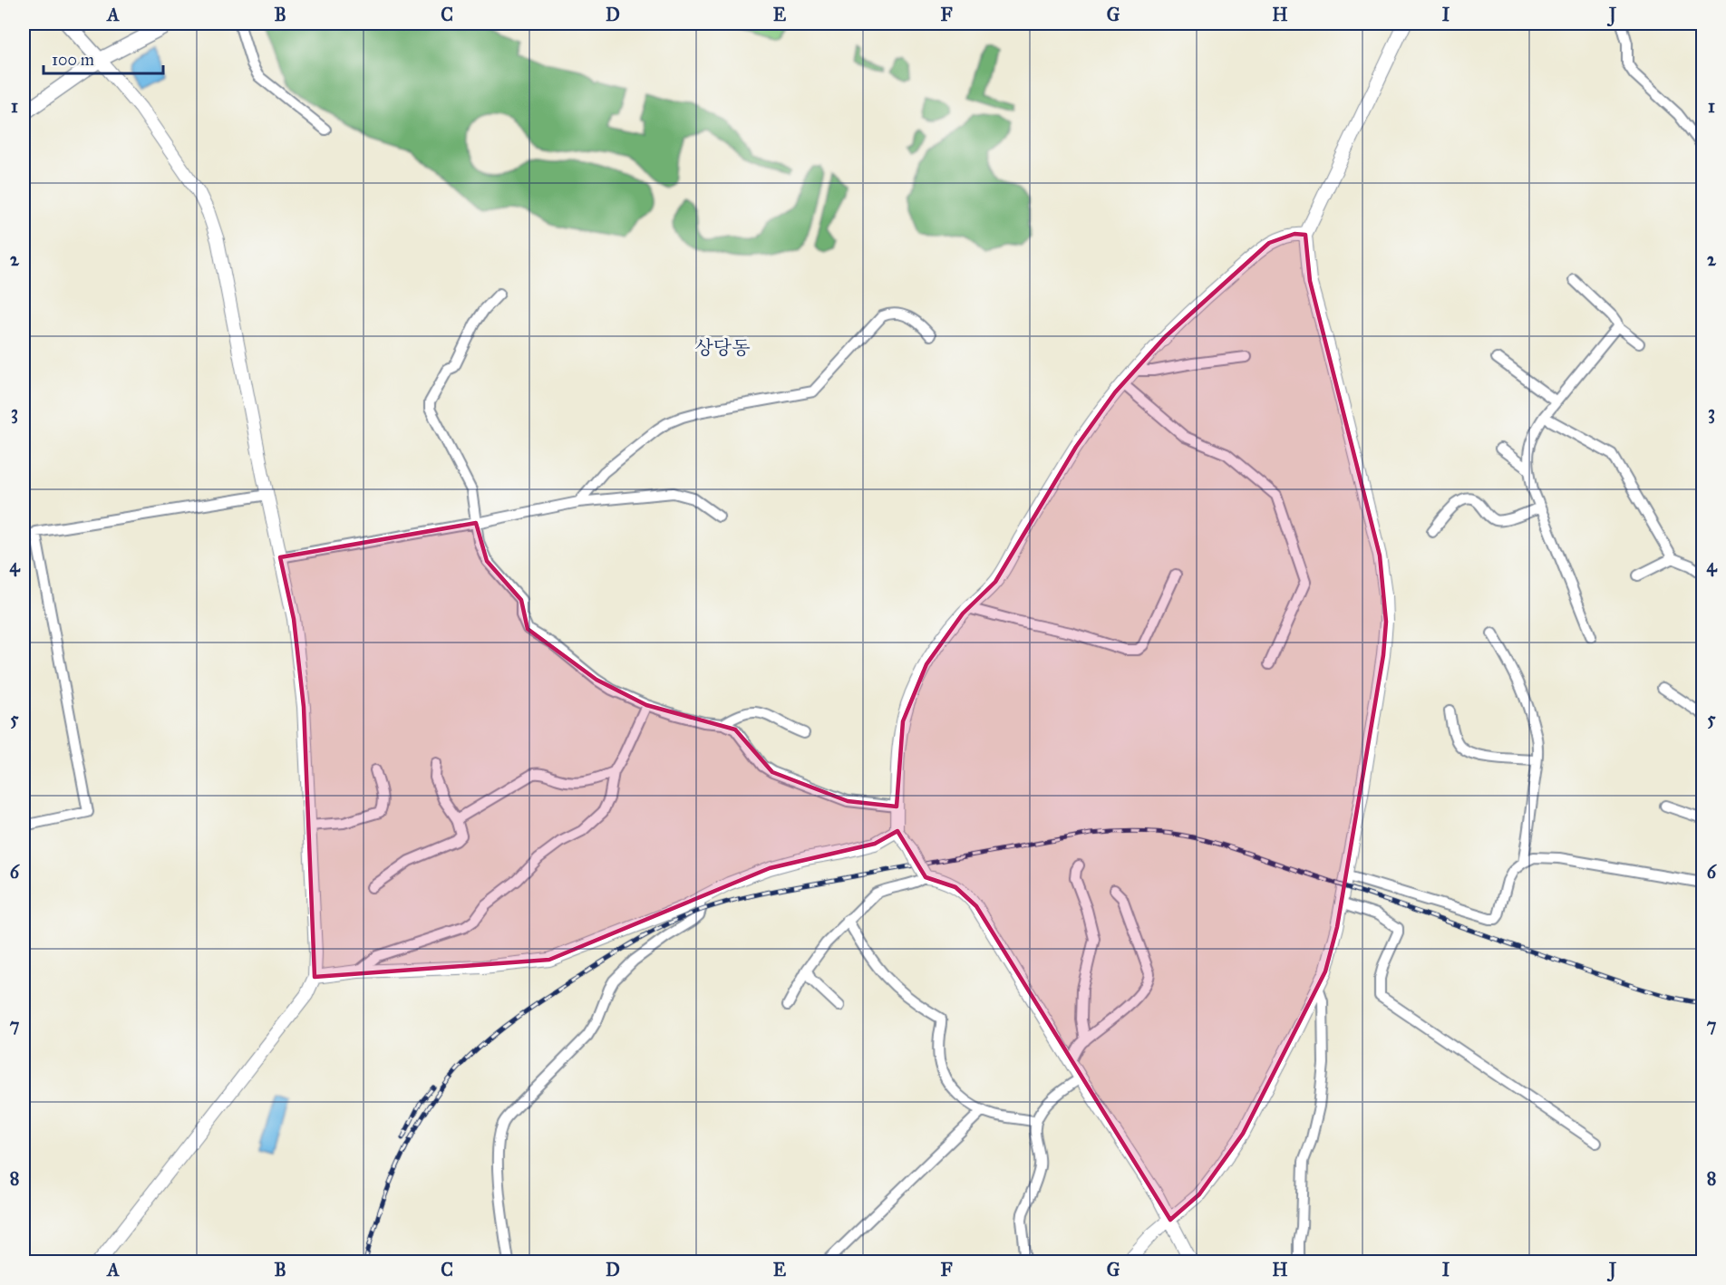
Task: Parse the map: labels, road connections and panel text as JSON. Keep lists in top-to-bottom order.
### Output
{
  "districts": ["상당동"],
  "scale_bar": "100 m",
  "grid": {
    "columns": [
      "A",
      "B",
      "C",
      "D",
      "E",
      "F",
      "G",
      "H",
      "I",
      "J"
    ],
    "rows": [
      "1",
      "2",
      "3",
      "4",
      "5",
      "6",
      "7",
      "8"
    ]
  }
}
